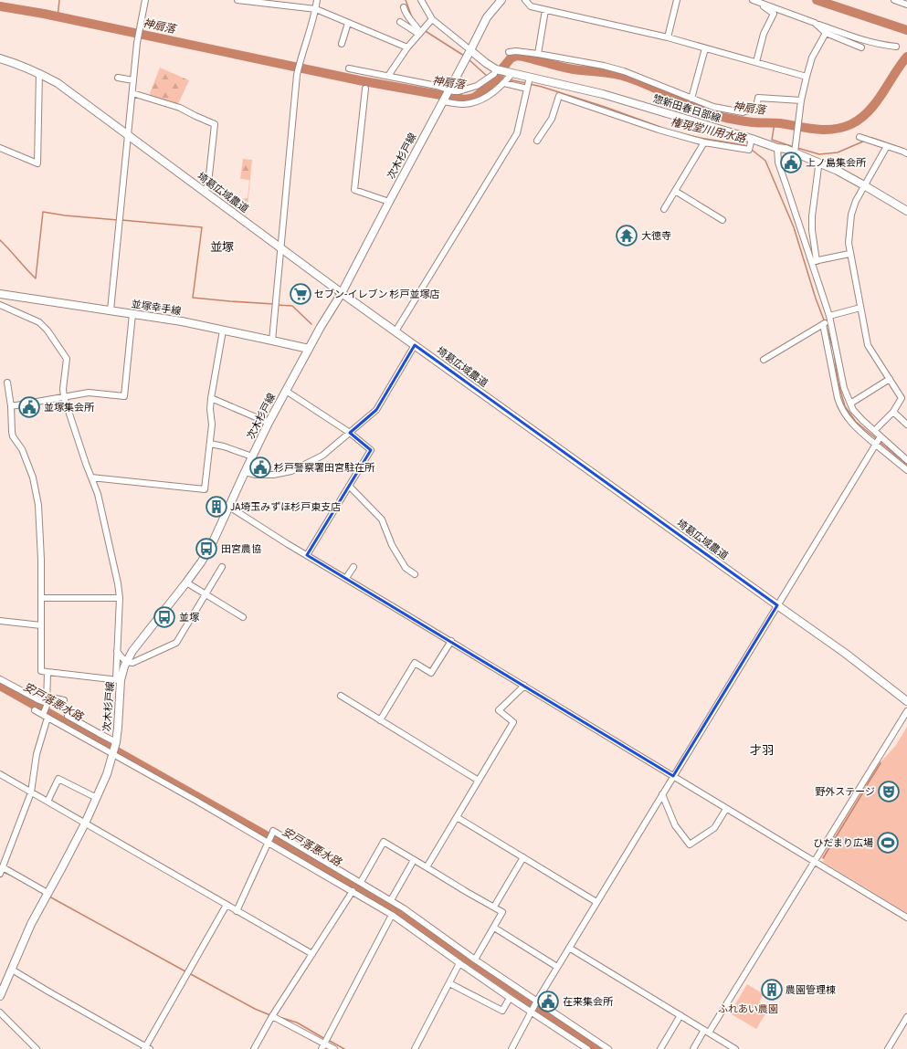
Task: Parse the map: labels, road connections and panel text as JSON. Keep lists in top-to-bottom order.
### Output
{
  "streets": {
    "main road": [
      "惣新田春日部線",
      "次木杉戸線",
      "埼葛広域農道",
      "並塚幸手線"
    ]
  },
  "crossings": [
    ["次木杉戸線", "埼葛広域農道"],
    ["次木杉戸線", "並塚幸手線"]
  ],
  "districts": ["並塚", "才羽"],
  "water": ["神扇落", "権現堂川用水路", "安戸落悪水路"],
  "parks": ["ふれあい農園"],
  "places": {
    "public building": [
      "上ノ島集会所",
      "並塚集会所",
      "杉戸警察署田宮駐在所",
      "在来集会所"
    ],
    "temple": ["大徳寺"],
    "supermarket": ["セブン-イレブン 杉戸並塚店"],
    "building": ["JA埼玉みずほ杉戸東支店", "農園管理棟"],
    "bus stop": ["田宮農協", "並塚"],
    "theatre": ["野外ステージ"],
    "sports": ["ひだまり広場"]
  }
}
